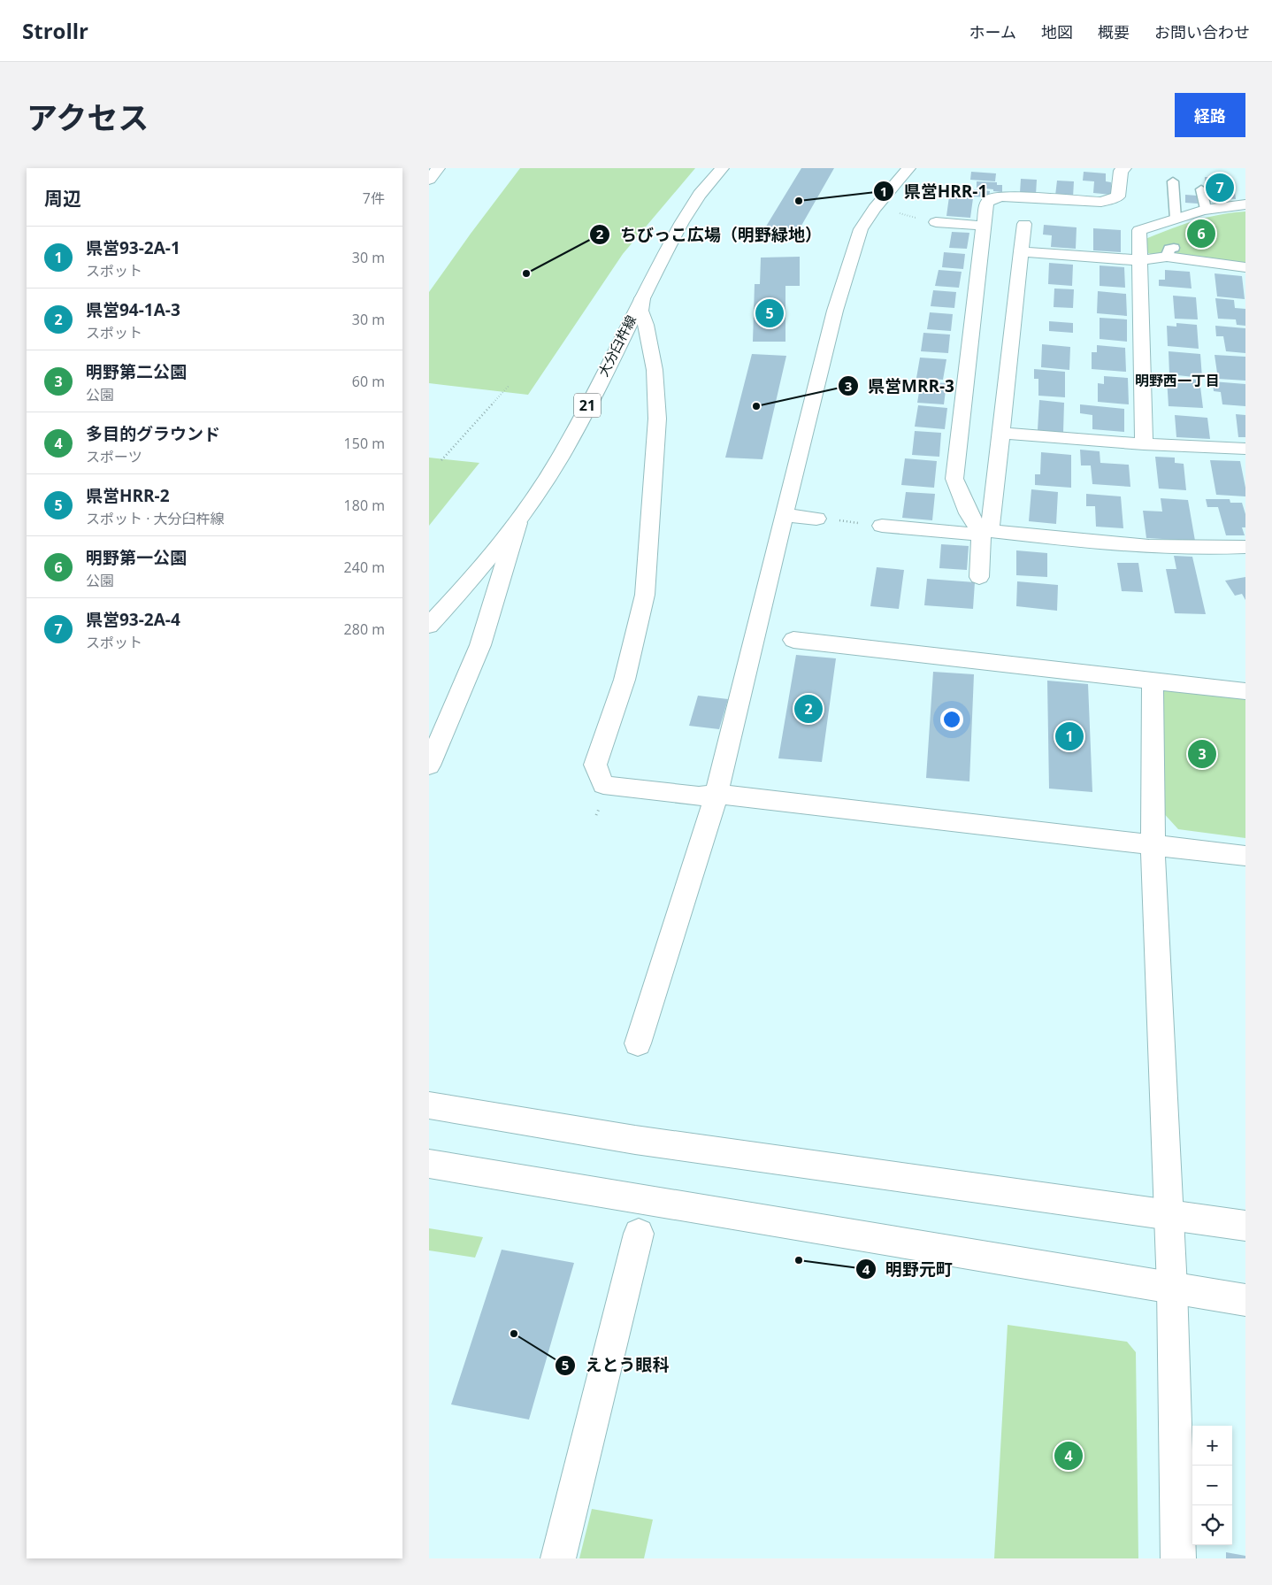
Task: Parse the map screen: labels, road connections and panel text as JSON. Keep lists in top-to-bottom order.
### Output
{
  "streets": {
    "street": ["大分臼杵線", "21"]
  },
  "districts": ["明野西一丁目"],
  "places": [
    "県営HRR-1",
    "ちびっこ広場（明野緑地）",
    "県営MRR-3",
    "明野元町",
    "えとう眼科"
  ],
  "page": {
    "header": "Strollr",
    "nav": [
      "ホーム",
      "地図",
      "概要",
      "お問い合わせ"
    ],
    "title": "アクセス",
    "buttons": "経路",
    "heading": ["周辺", "7件"],
    "pins": [
      "7",
      "6",
      "5",
      "2",
      "1",
      "3",
      "4"
    ],
    "list": [
      {
        "mark": "1",
        "name": "県営93-2A-1",
        "note": "スポット",
        "value": "30 m"
      },
      {
        "mark": "2",
        "name": "県営94-1A-3",
        "note": "スポット",
        "value": "30 m"
      },
      {
        "mark": "3",
        "name": "明野第二公園",
        "note": "公園",
        "value": "60 m"
      },
      {
        "mark": "4",
        "name": "多目的グラウンド",
        "note": "スポーツ",
        "value": "150 m"
      },
      {
        "mark": "5",
        "name": "県営HRR-2",
        "note": "スポット · 大分臼杵線",
        "value": "180 m"
      },
      {
        "mark": "6",
        "name": "明野第一公園",
        "note": "公園",
        "value": "240 m"
      },
      {
        "mark": "7",
        "name": "県営93-2A-4",
        "note": "スポット",
        "value": "280 m"
      }
    ],
    "map_buttons": ["+", "−"]
  }
}
